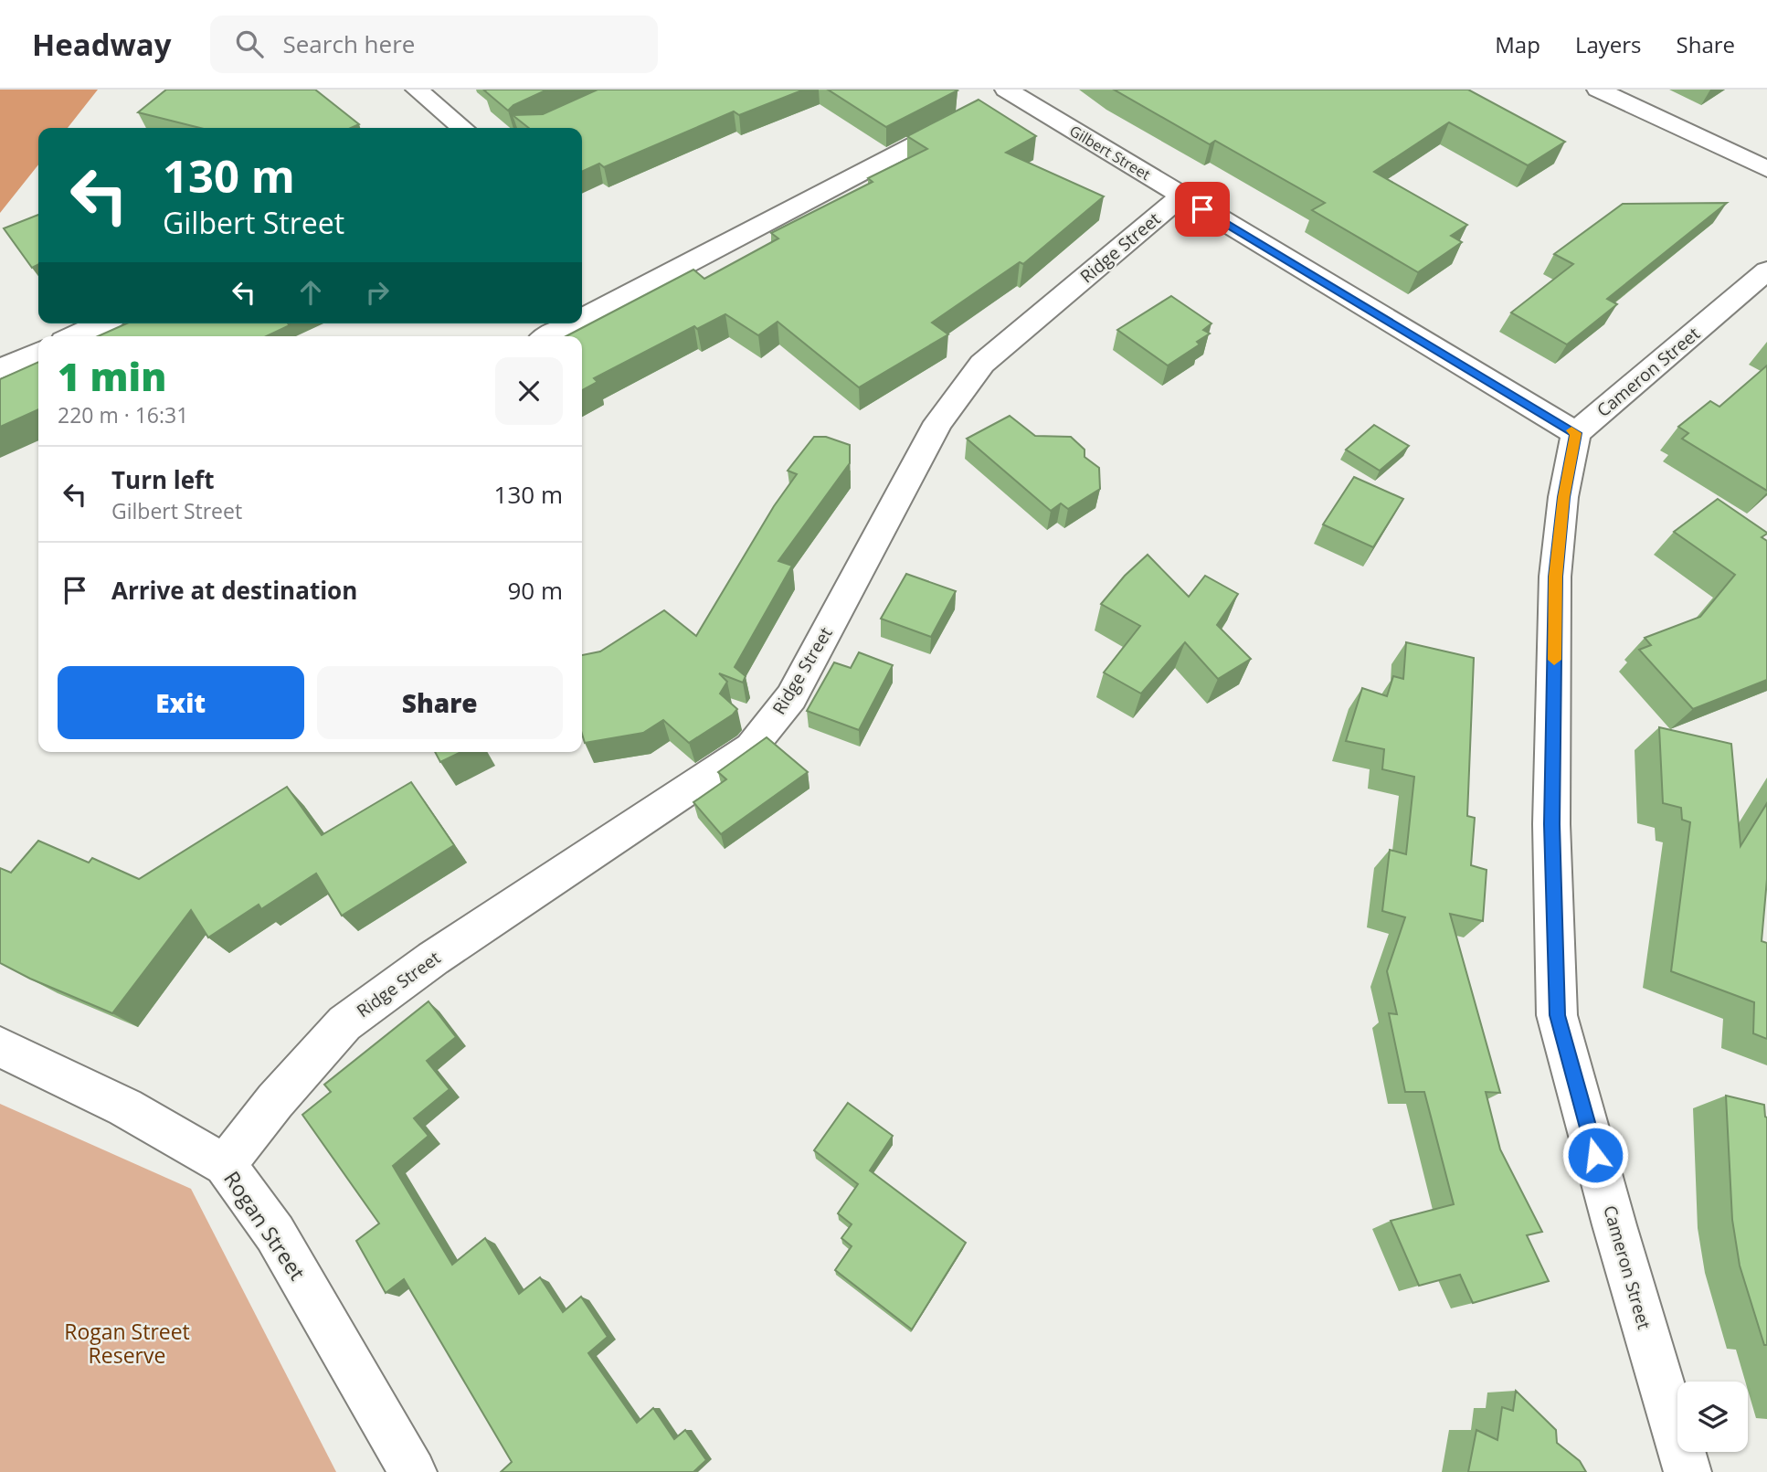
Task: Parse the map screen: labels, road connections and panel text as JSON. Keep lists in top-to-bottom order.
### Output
{
  "streets": {
    "street": [
      "Gilbert Street",
      "Ridge Street",
      "Cameron Street",
      "Rogan Street"
    ]
  },
  "crossings": [
    ["Gilbert Street", "Ridge Street"],
    ["Gilbert Street", "Cameron Street"],
    ["Ridge Street", "Rogan Street"]
  ],
  "parks": ["Rogan Street Reserve"],
  "page": {
    "header": "Headway",
    "search": "Search here",
    "nav": ["Map", "Layers", "Share"],
    "turn": ["130 m", "Gilbert Street"],
    "heading": ["1 min", "220 m · 16:31"],
    "list": [
      {
        "name": "Turn left",
        "note": "Gilbert Street",
        "value": "130 m"
      },
      {
        "name": "Arrive at destination",
        "value": "90 m"
      }
    ],
    "buttons": ["Exit", "Share"]
  }
}
